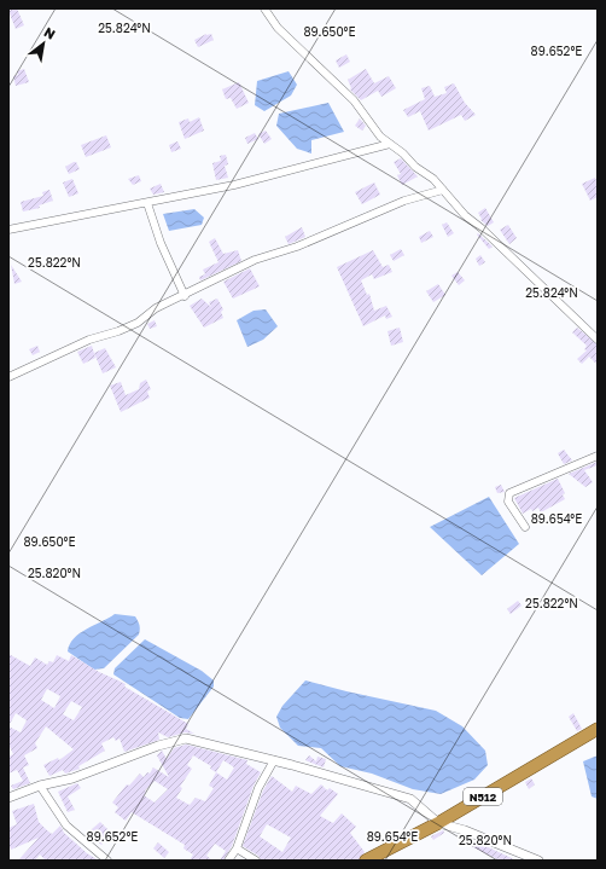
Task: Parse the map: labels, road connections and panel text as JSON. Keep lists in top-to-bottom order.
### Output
{
  "streets": {
    "highway": ["N512"]
  },
  "north": "top right",
  "coordinates": [
    "25.824°N",
    "89.650°E",
    "89.652°E",
    "25.822°N",
    "89.654°E",
    "25.820°N"
  ]
}
